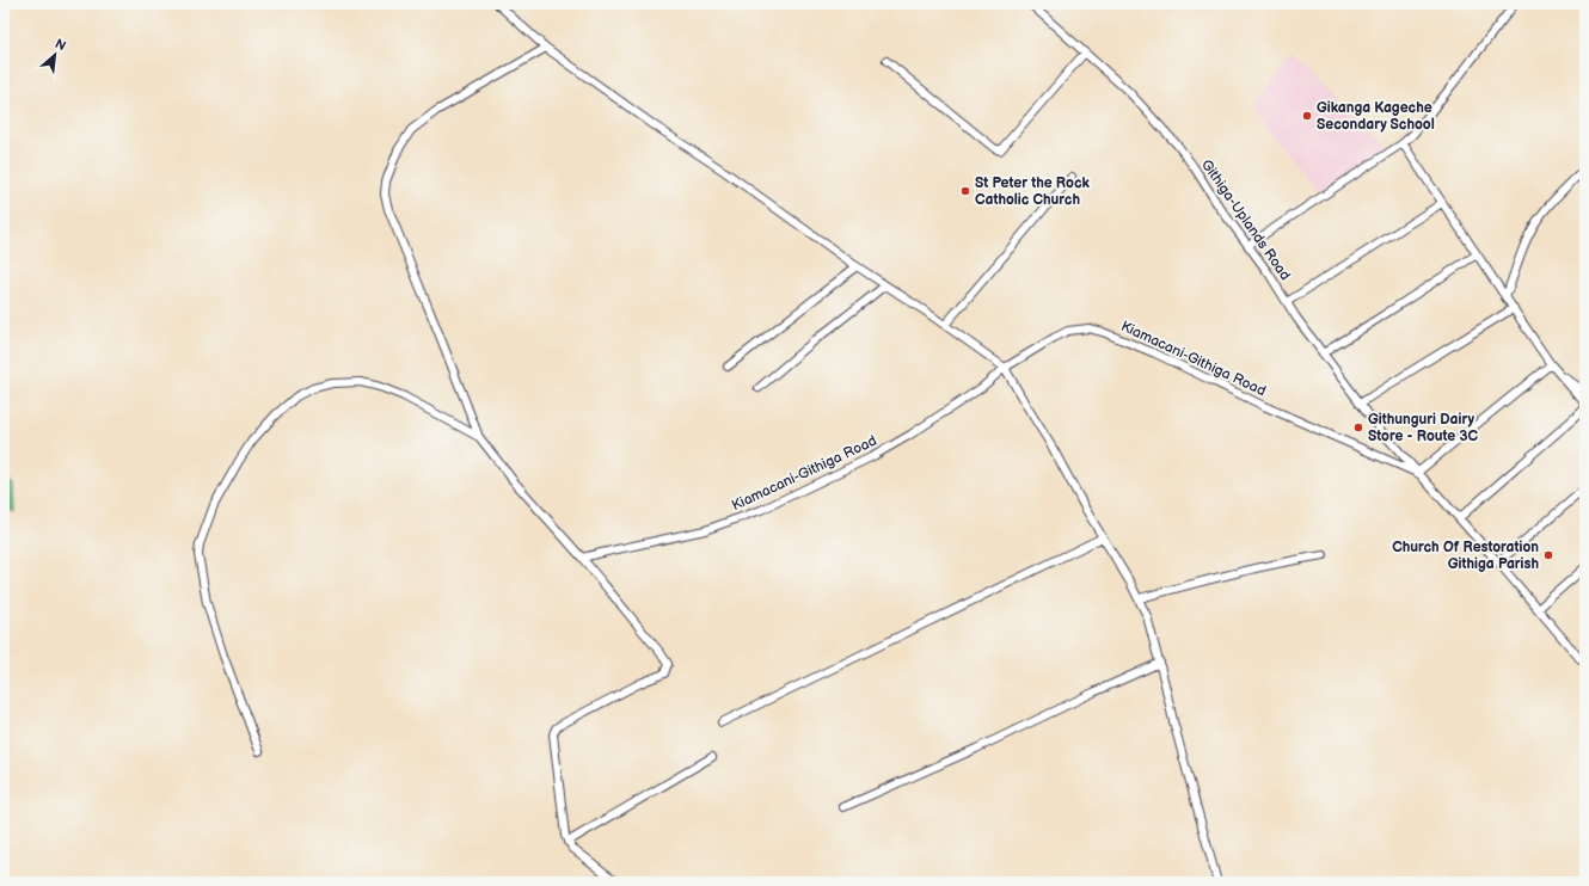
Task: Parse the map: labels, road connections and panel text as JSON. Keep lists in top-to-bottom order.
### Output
{
  "streets": {
    "street": ["Githiga-Uplands Road", "Kiamacani-Githiga Road"]
  },
  "crossings": [
    ["Githiga-Uplands Road", "Kiamacani-Githiga Road"]
  ],
  "places": [
    "Gikanga Kageche Secondary School",
    "St Peter the Rock Catholic Church",
    "Githunguri Dairy Store - Route 3C",
    "Church Of Restoration Githiga Parish"
  ],
  "north": "top right"
}
